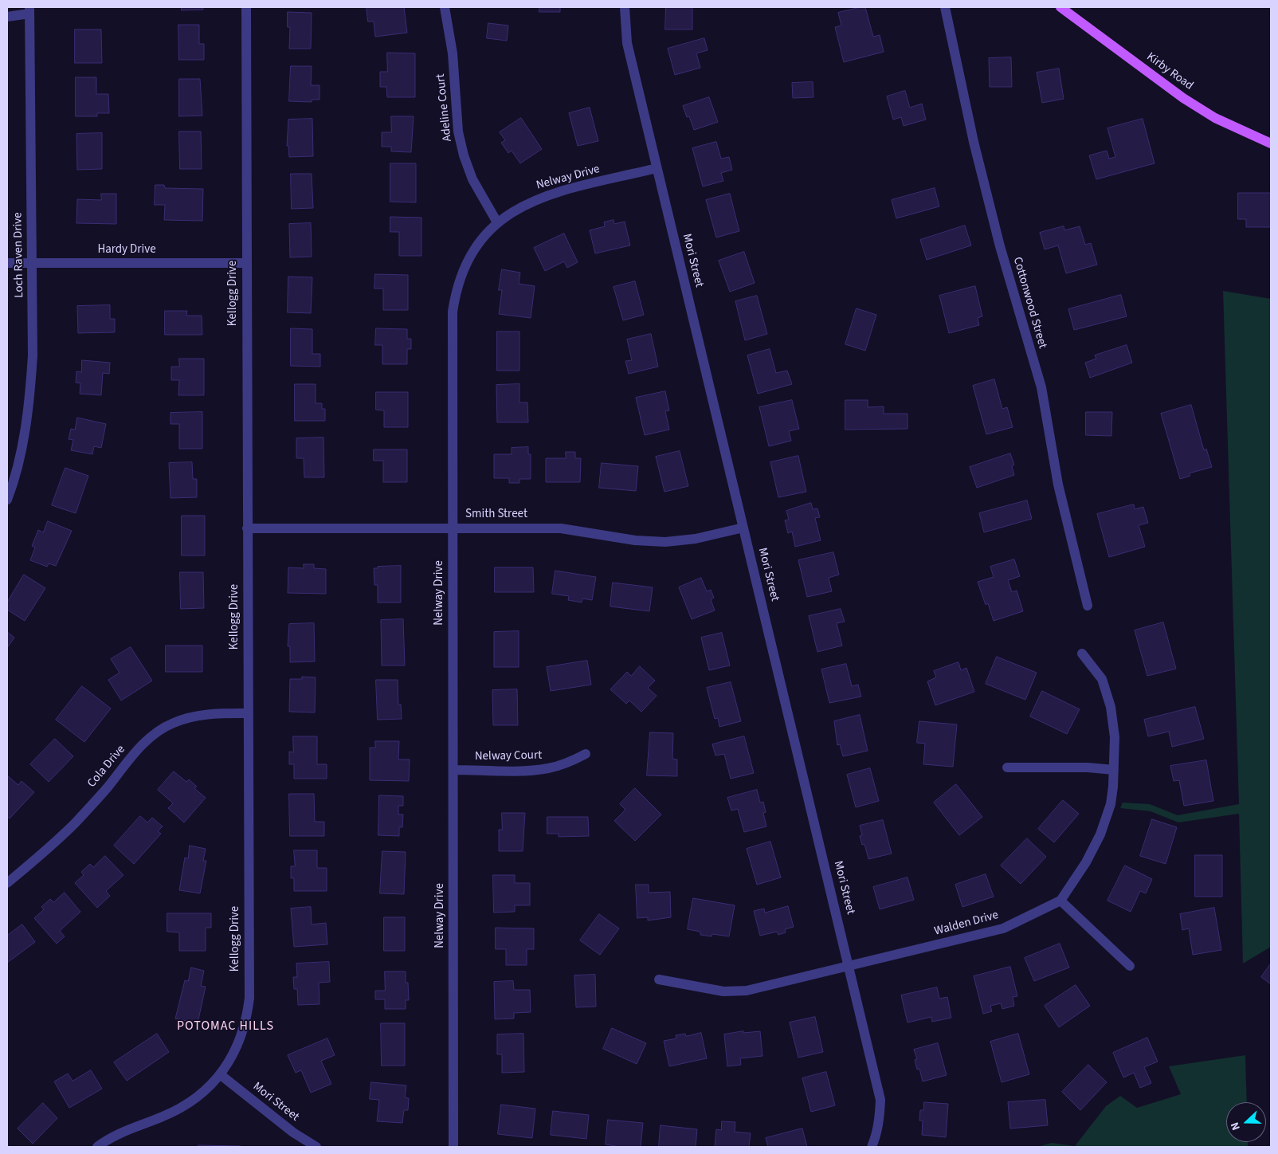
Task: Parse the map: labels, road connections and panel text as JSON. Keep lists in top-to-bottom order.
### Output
{
  "streets": {
    "main road": ["Kirby Road"],
    "street": [
      "Adeline Court",
      "Nelway Drive",
      "Hardy Drive",
      "Loch Raven Drive",
      "Mori Street",
      "Kellogg Drive",
      "Cottonwood Street",
      "Smith Street",
      "Nelway Court",
      "Cola Drive",
      "Walden Drive"
    ]
  },
  "crossings": [
    ["Adeline Court", "Nelway Drive"],
    ["Nelway Drive", "Mori Street"],
    ["Nelway Drive", "Smith Street"],
    ["Nelway Drive", "Nelway Court"],
    ["Hardy Drive", "Loch Raven Drive"],
    ["Hardy Drive", "Kellogg Drive"],
    ["Mori Street", "Kellogg Drive"],
    ["Mori Street", "Smith Street"],
    ["Mori Street", "Walden Drive"],
    ["Kellogg Drive", "Smith Street"],
    ["Kellogg Drive", "Cola Drive"]
  ],
  "districts": ["POTOMAC HILLS"],
  "north": "left"
}
